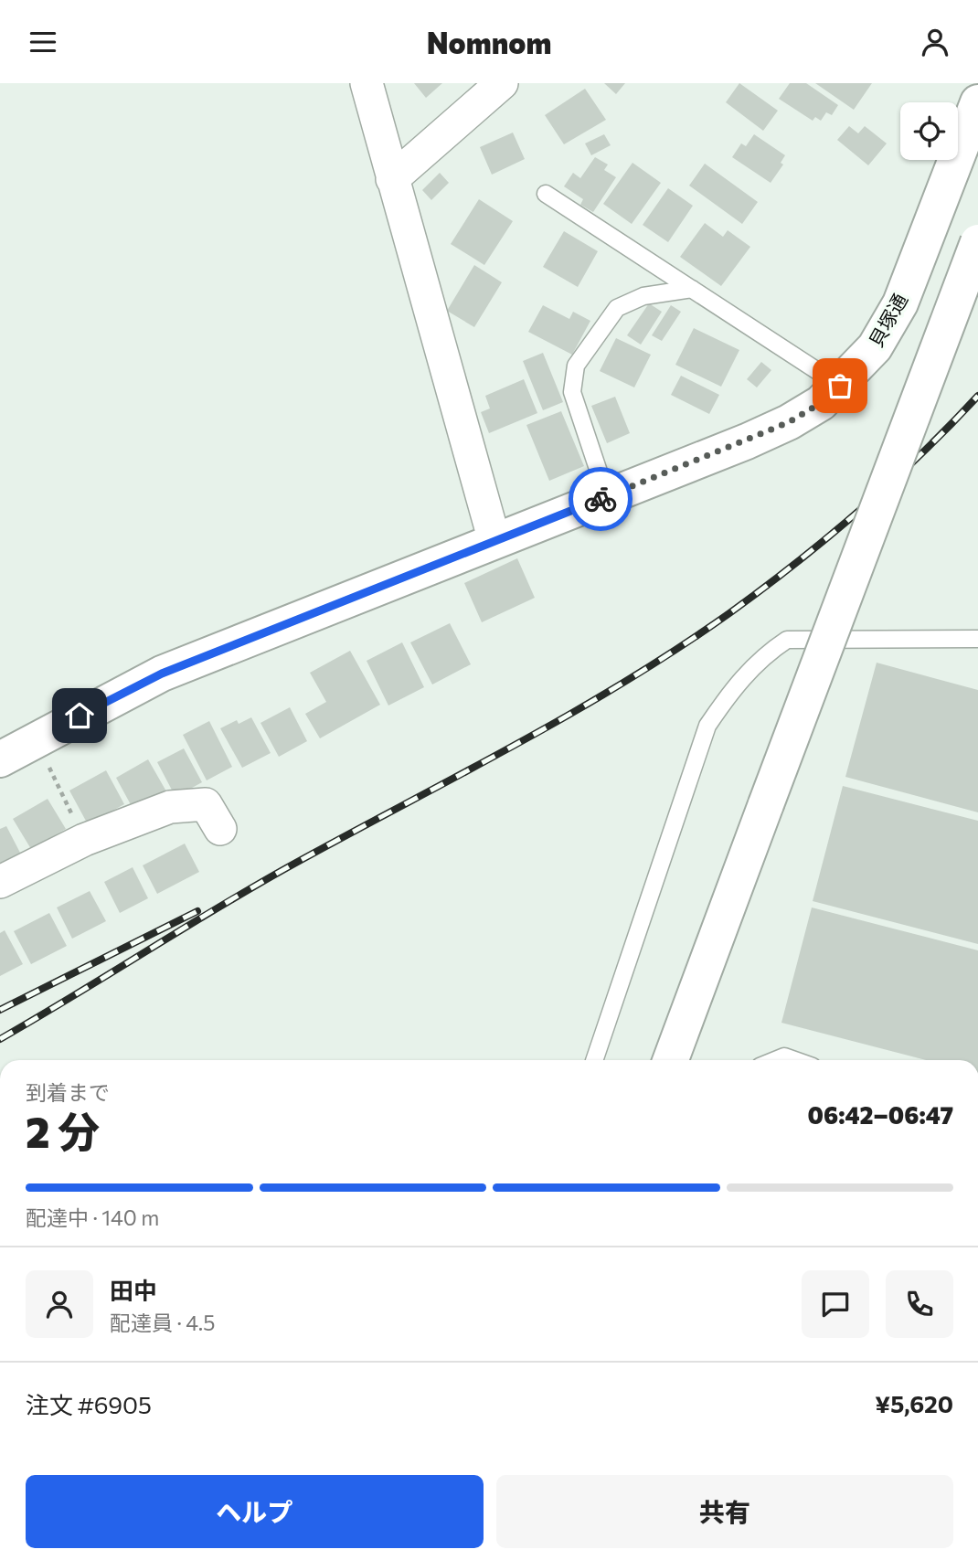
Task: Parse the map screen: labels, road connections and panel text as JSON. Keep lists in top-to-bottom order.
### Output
{
  "streets": {
    "street": ["貝塚通"]
  },
  "page": {
    "header": "Nomnom",
    "heading": ["2 分", "到着まで", "06:42–06:47"],
    "panel": [
      "田中",
      "配達員 · 4.5",
      "注文 #6905",
      "¥5,620"
    ],
    "bar": "配達中 · 140 m",
    "buttons": ["ヘルプ", "共有"]
  }
}
